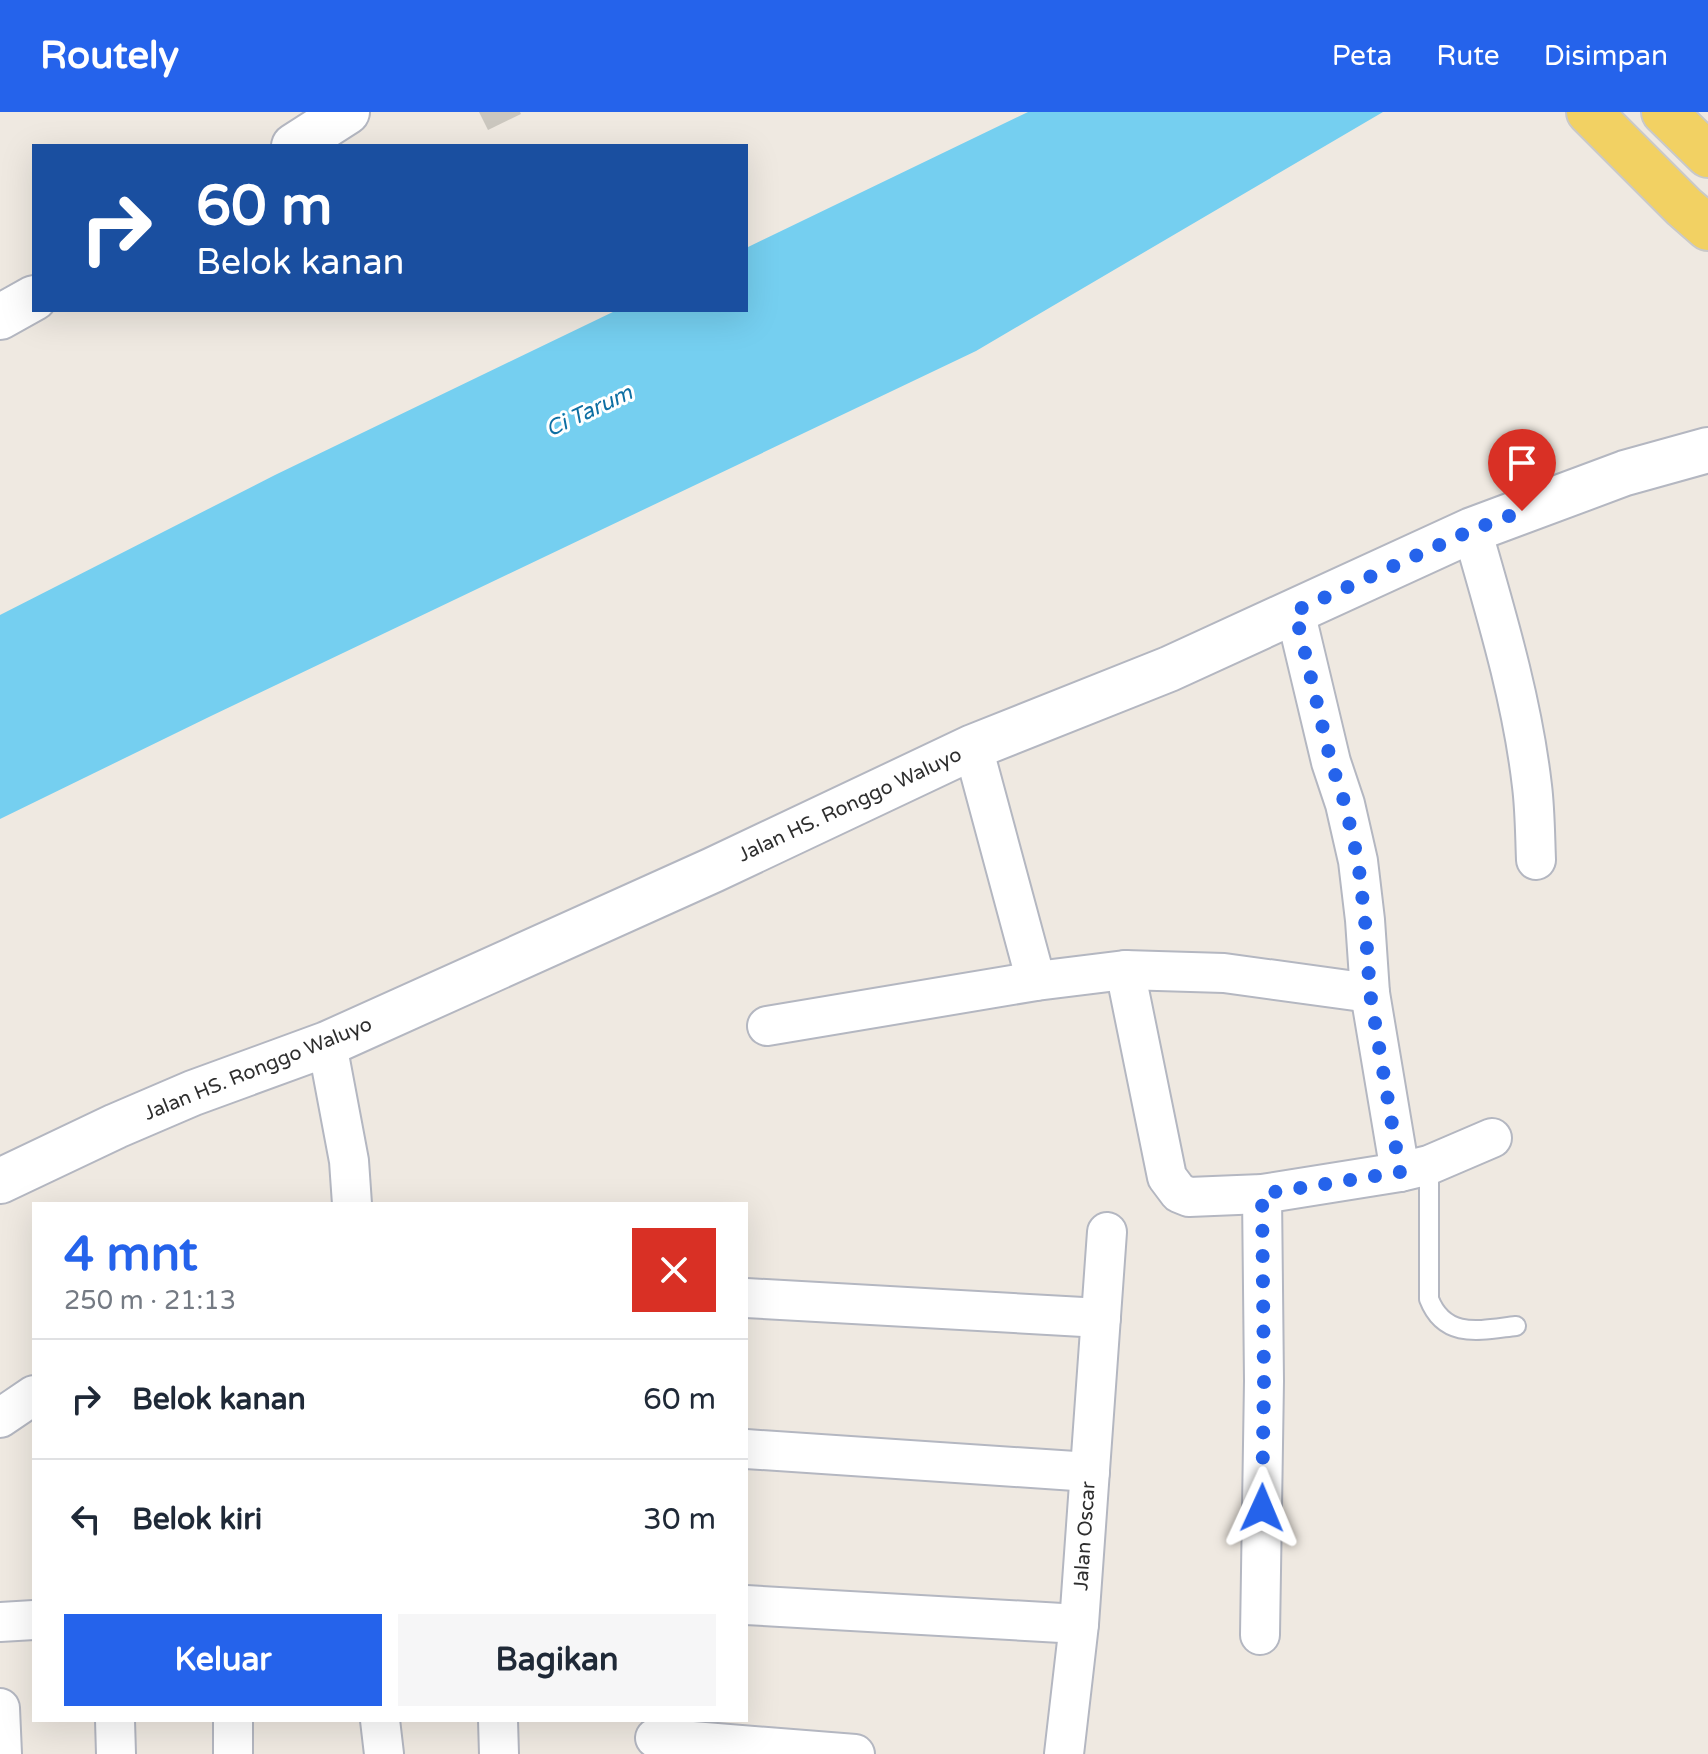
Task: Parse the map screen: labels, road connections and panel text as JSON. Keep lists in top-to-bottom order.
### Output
{
  "streets": {
    "street": ["Jalan HS. Ronggo Waluyo", "Jalan Oscar"]
  },
  "water": ["Ci Tarum"],
  "page": {
    "header": "Routely",
    "nav": ["Peta", "Rute", "Disimpan"],
    "turn": ["60 m", "Belok kanan"],
    "heading": ["4 mnt", "250 m · 21:13"],
    "list": [
      {
        "name": "Belok kanan",
        "value": "60 m"
      },
      {
        "name": "Belok kiri",
        "value": "30 m"
      }
    ],
    "buttons": ["Keluar", "Bagikan"]
  }
}
